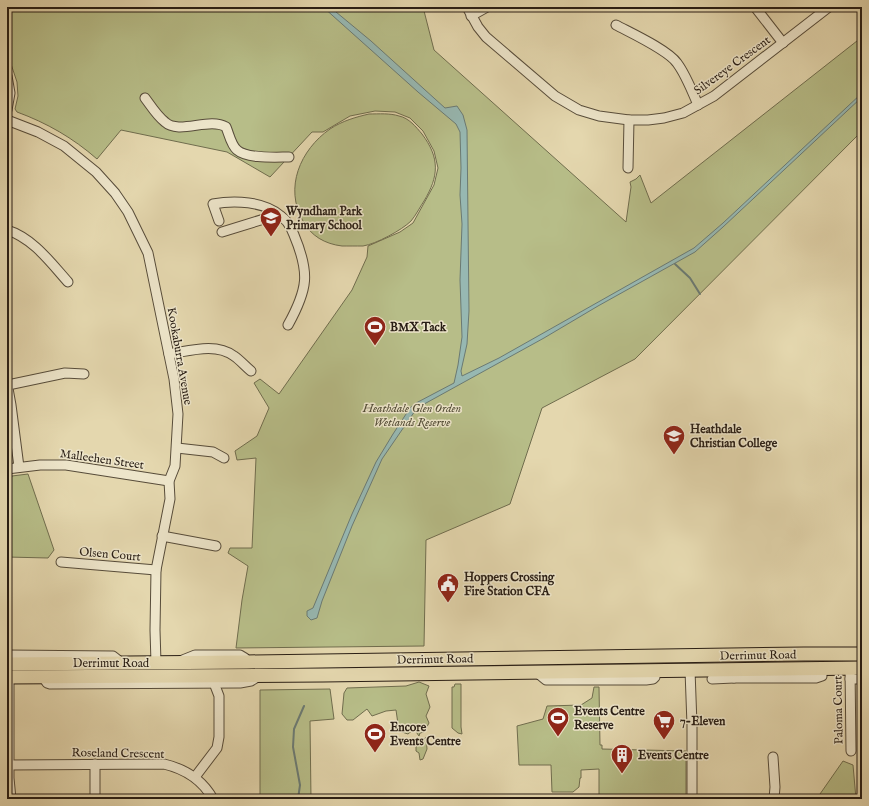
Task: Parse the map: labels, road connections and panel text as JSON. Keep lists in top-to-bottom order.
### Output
{
  "streets": {
    "highway": ["Derrimut Road"],
    "street": [
      "Silvereye Crescent",
      "Kookaburra Avenue",
      "Malleehen Street",
      "Olsen Court",
      "Paloma Court",
      "Roseland Crescent"
    ]
  },
  "crossings": [
    ["Kookaburra Avenue", "Malleehen Street"],
    ["Kookaburra Avenue", "Olsen Court"],
    ["Kookaburra Avenue", "Derrimut Road"],
    ["Derrimut Road", "Paloma Court"]
  ],
  "parks": ["Heathdale Glen Orden Wetlands Reserve"],
  "places": {
    "school or university": ["Wyndham Park Primary School", "Heathdale Christian College"],
    "sports": ["BMX Tack", "Events Centre Reserve", "Encore Events Centre"],
    "public building": ["Hoppers Crossing Fire Station CFA"],
    "supermarket": ["7-Eleven"],
    "building": ["Events Centre"]
  }
}
